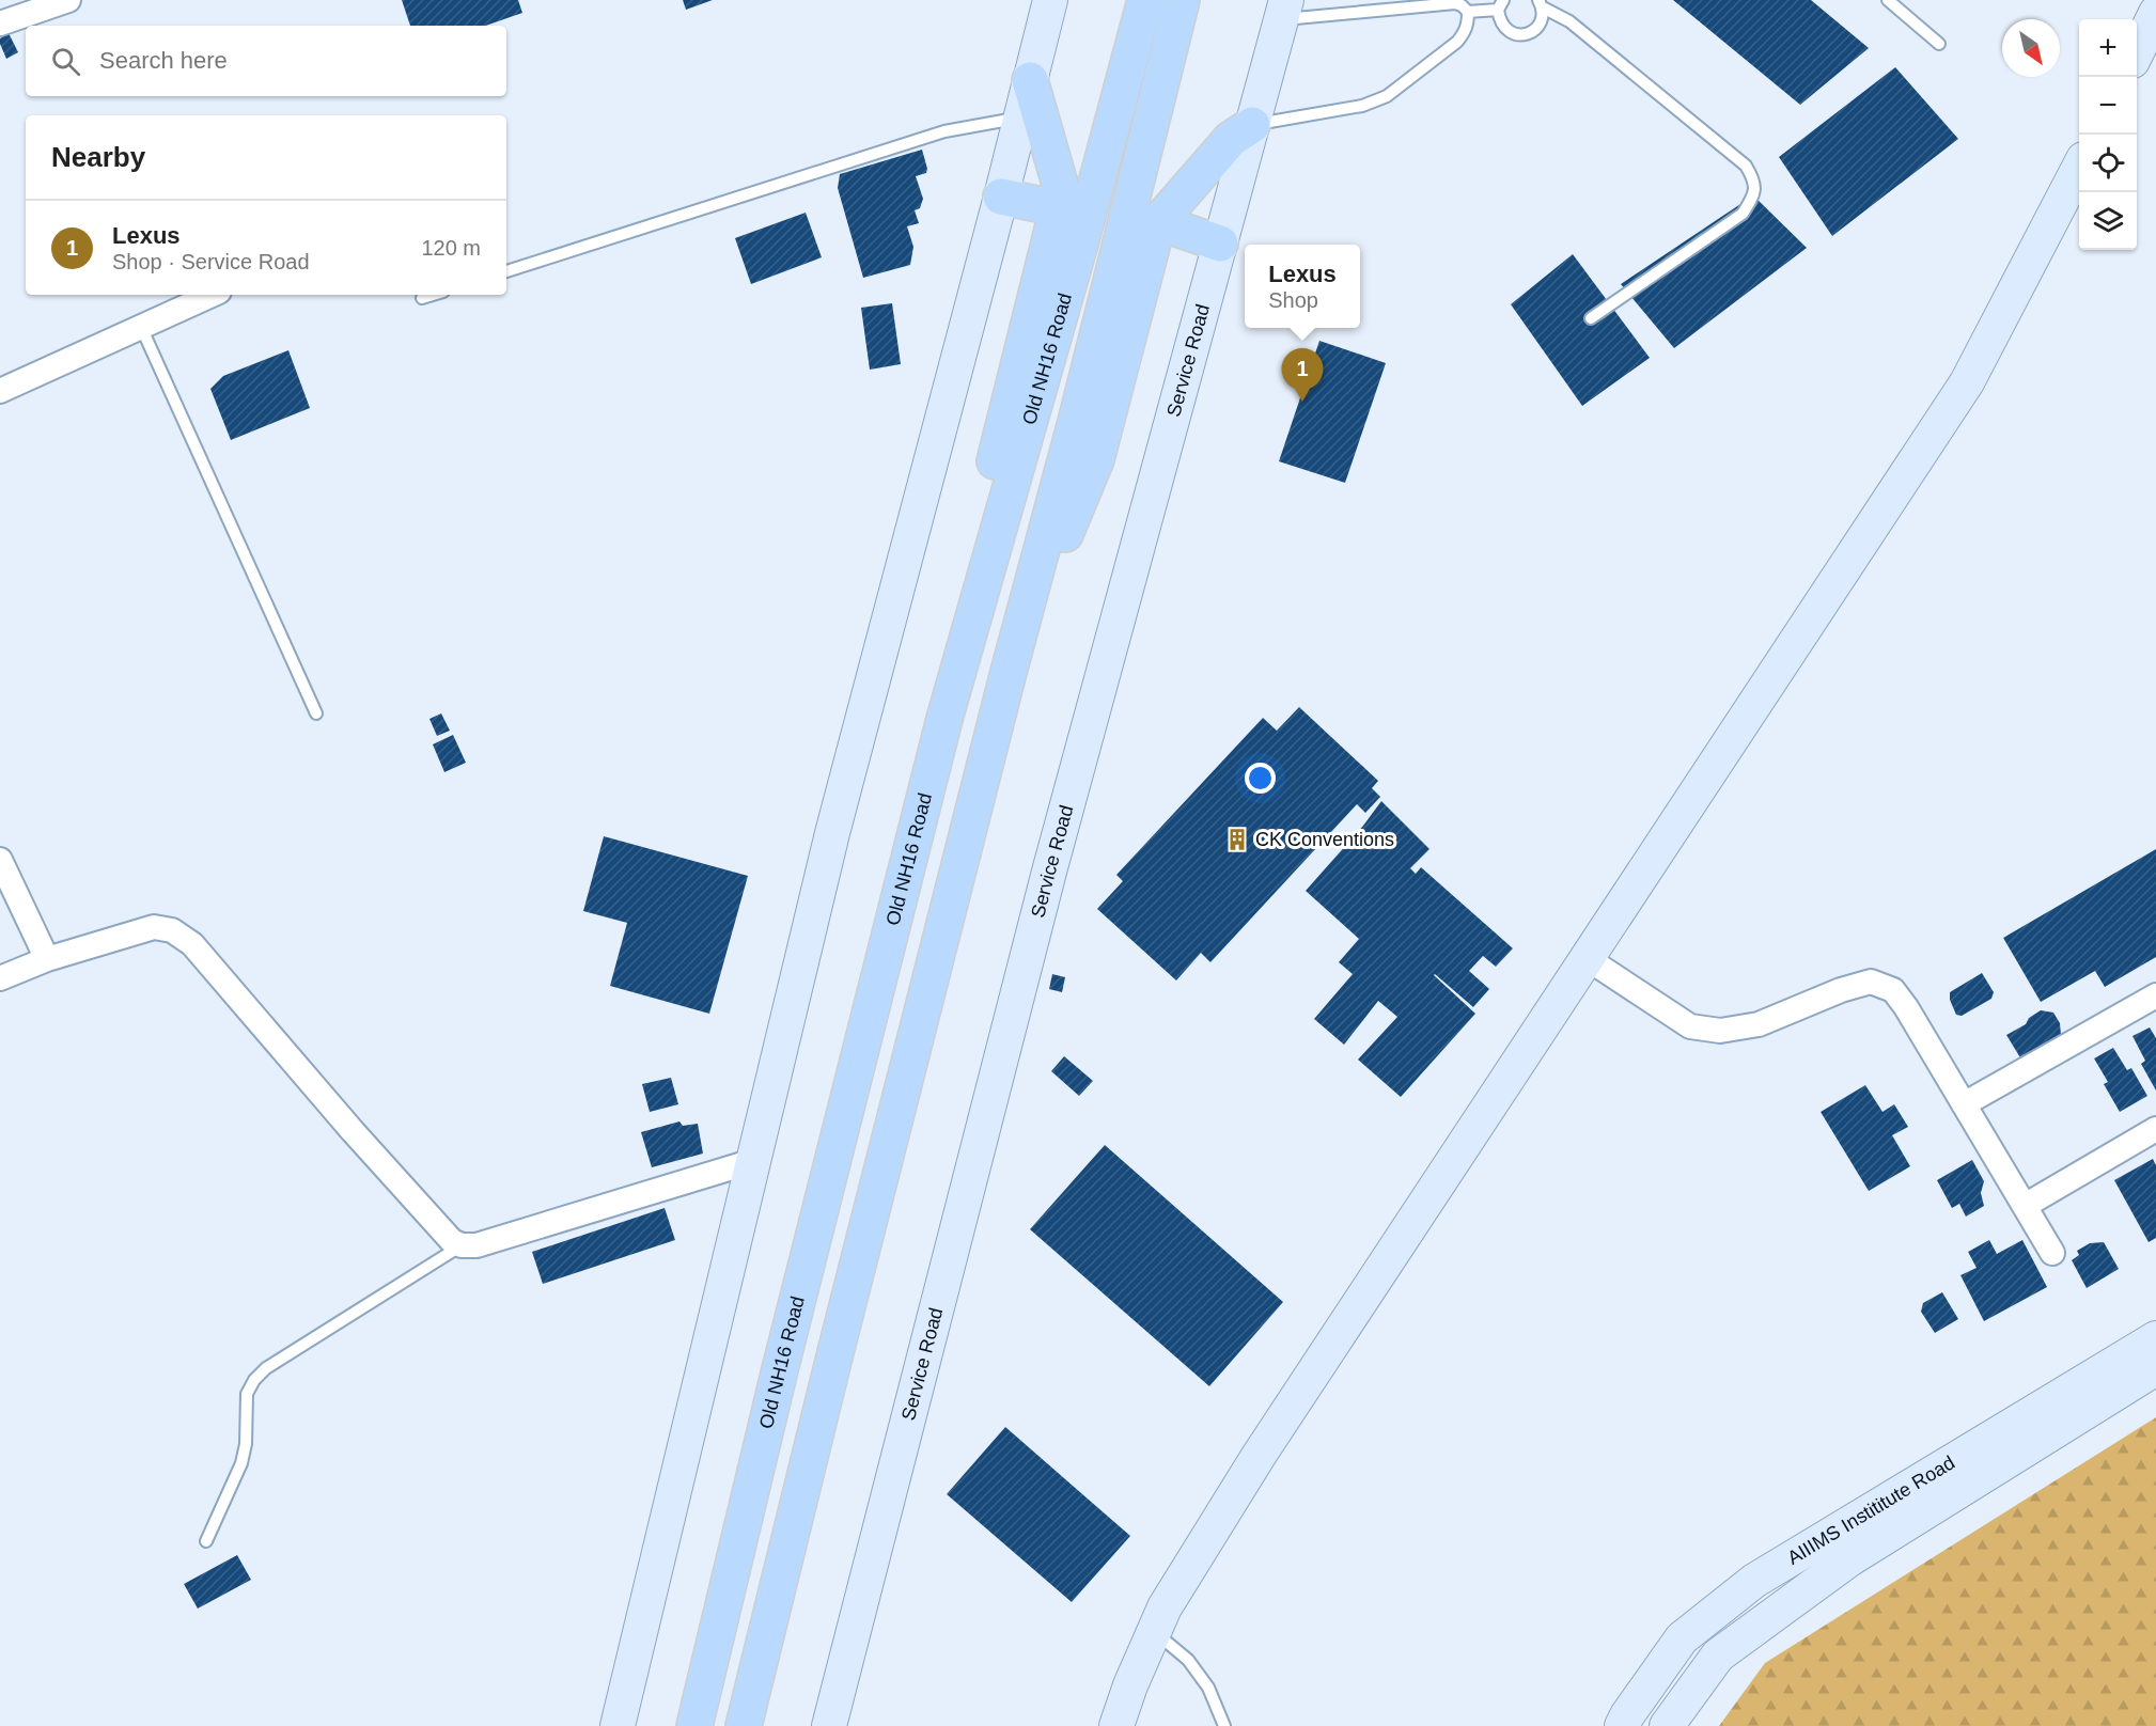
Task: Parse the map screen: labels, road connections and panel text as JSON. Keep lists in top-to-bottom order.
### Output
{
  "streets": {
    "main road": ["Old NH16 Road"],
    "street": ["Service Road", "AIIIMS Instititute Road"]
  },
  "places": {
    "building": ["CK Conventions"]
  },
  "north": "bottom right",
  "page": {
    "map_buttons": ["+", "−"],
    "search": "Search here",
    "heading": "Nearby",
    "list": [
      {
        "mark": "1",
        "name": "Lexus",
        "note": "Shop · Service Road",
        "value": "120 m"
      }
    ],
    "popup": ["Lexus", "Shop"],
    "pins": "1"
  }
}
